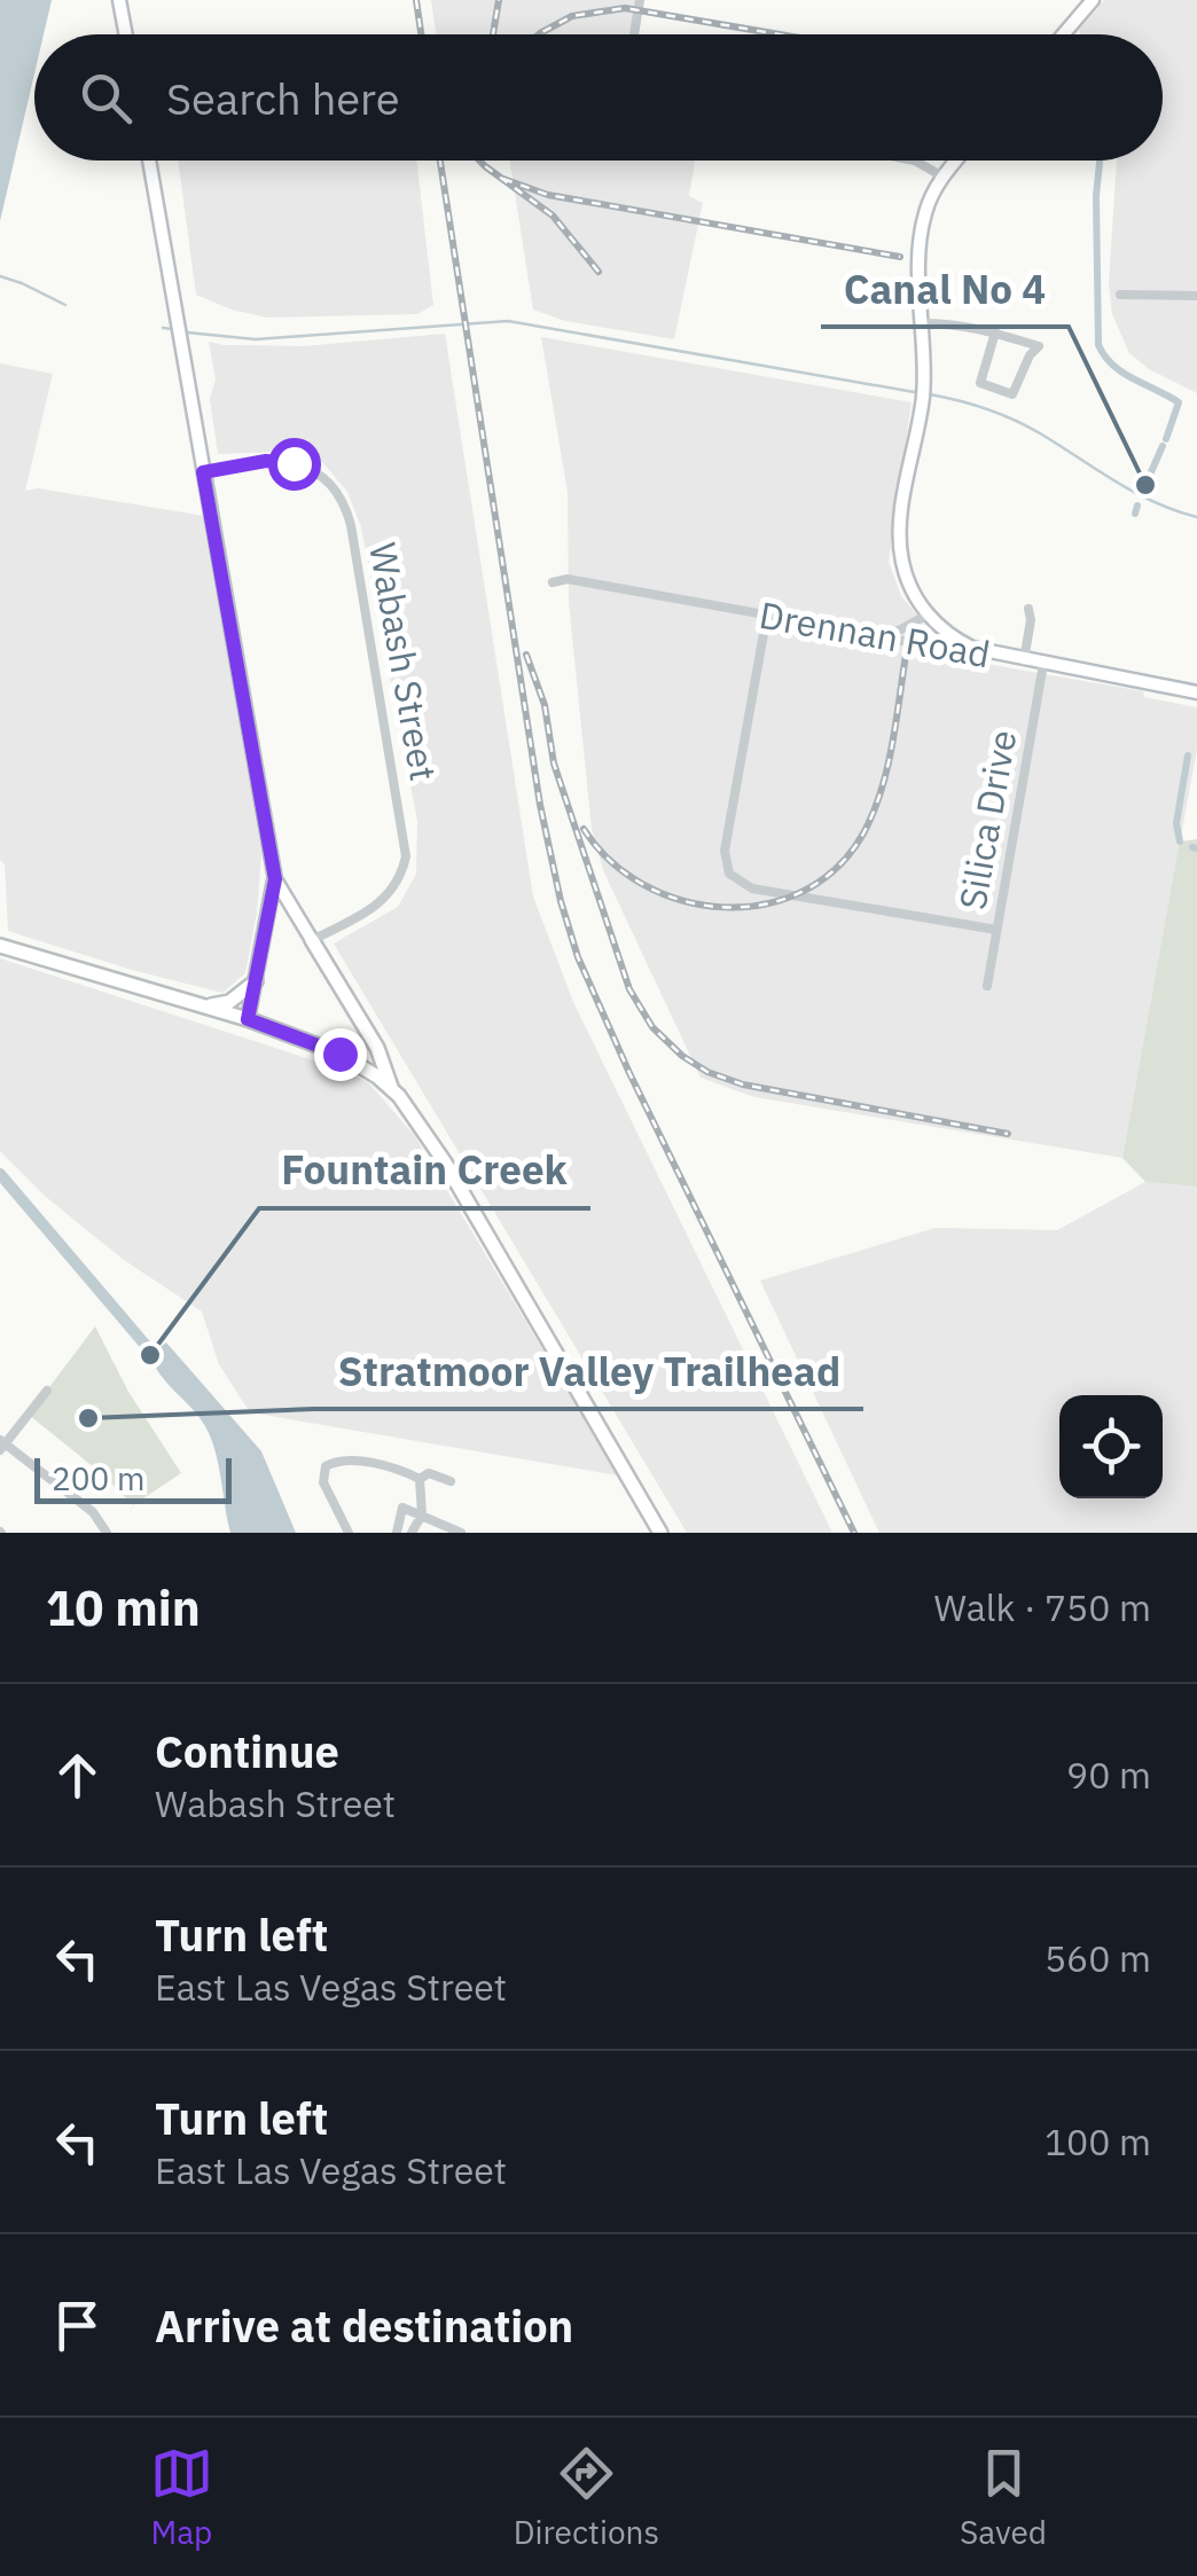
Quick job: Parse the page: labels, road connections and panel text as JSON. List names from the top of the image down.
{
  "streets": {
    "street": ["Drennan Road", "Wabash Street", "Silica Drive"]
  },
  "crossings": [
    ["Drennan Road", "Silica Drive"]
  ],
  "places": ["Canal No 4", "Fountain Creek", "Stratmoor Valley Trailhead"],
  "scale_bar": "200 m",
  "page": {
    "search": "Search here",
    "scale": "200 m",
    "heading": ["10 min", "Walk · 750 m"],
    "list": [
      ["Continue", "Wabash Street", "90 m"],
      ["Turn left", "East Las Vegas Street", "560 m"],
      ["Turn left", "East Las Vegas Street", "100 m"],
      "Arrive at destination"
    ],
    "nav": ["Map", "Directions", "Saved"]
  }
}
